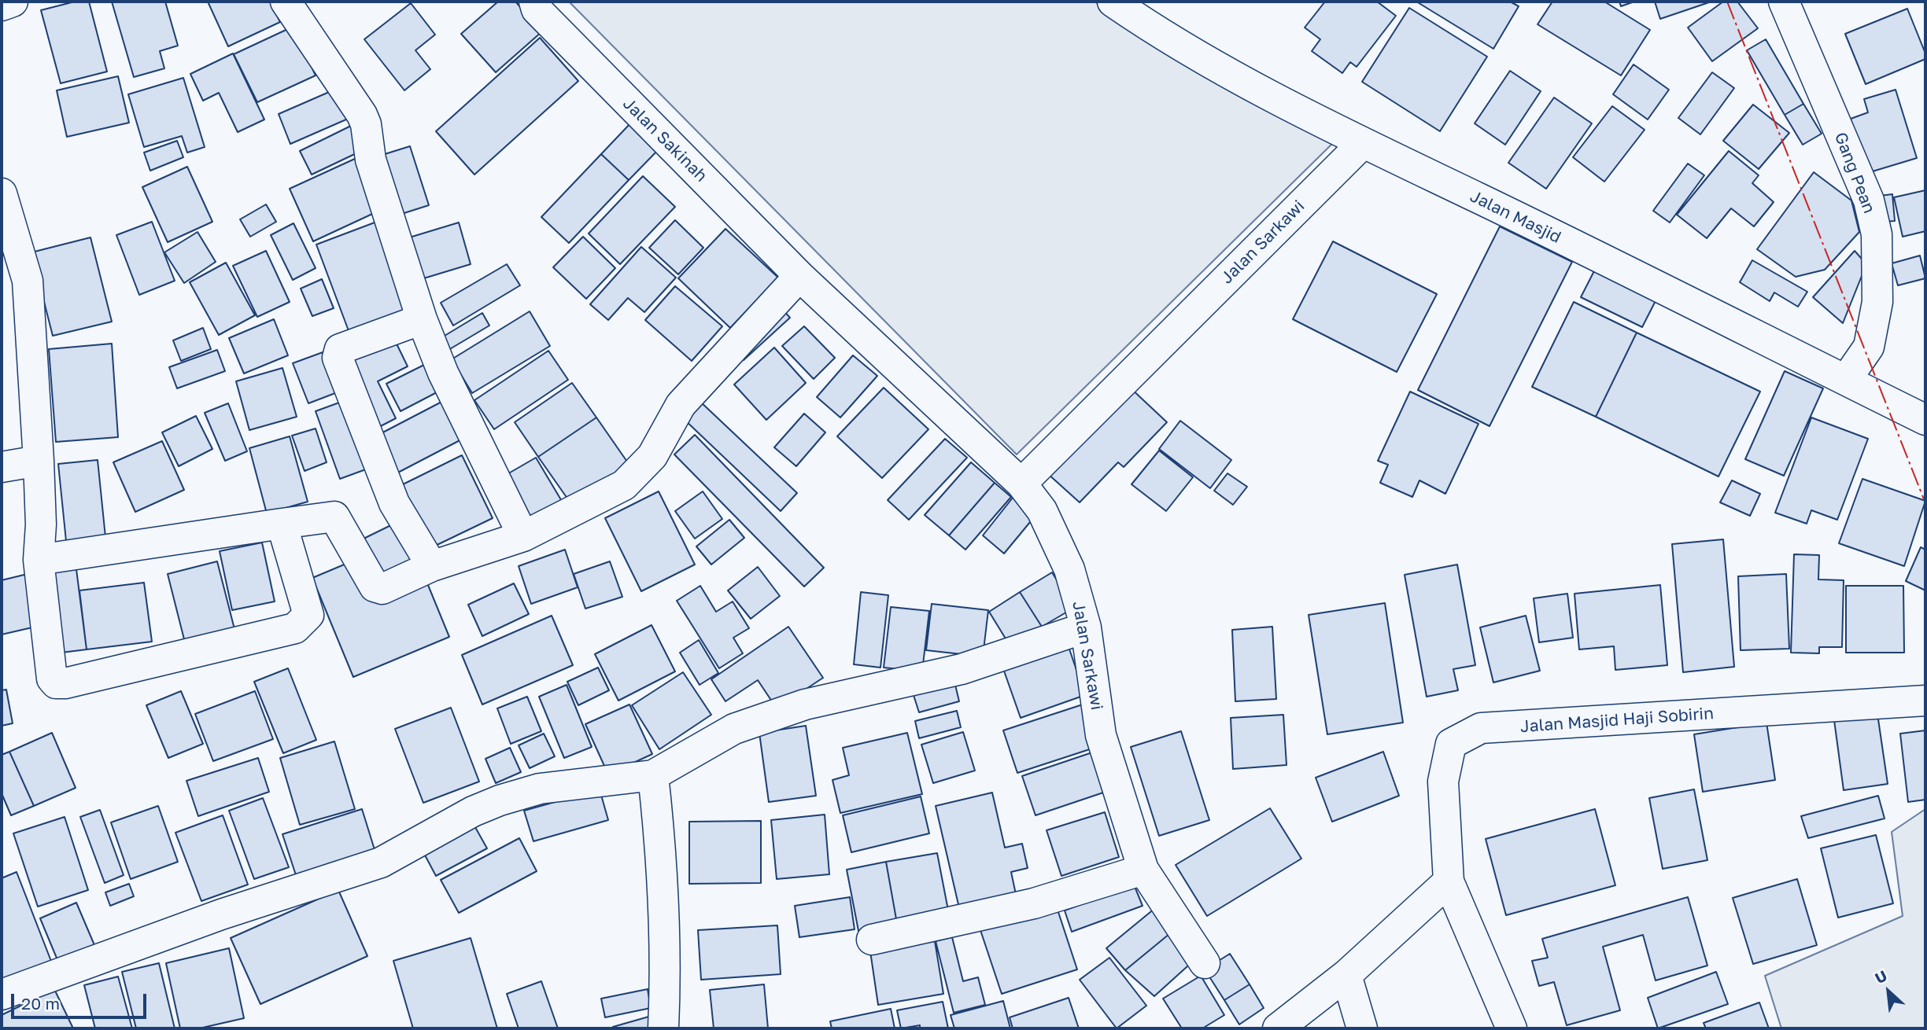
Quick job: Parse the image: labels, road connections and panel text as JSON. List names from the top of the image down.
{
  "streets": {
    "street": [
      "Jalan Sakinah",
      "Gang Pean",
      "Jalan Masjid",
      "Jalan Sarkawi",
      "Jalan Masjid Haji Sobirin"
    ]
  },
  "crossings": [
    ["Jalan Sakinah", "Jalan Sarkawi"],
    ["Gang Pean", "Jalan Masjid"],
    ["Jalan Masjid", "Jalan Sarkawi"]
  ],
  "scale_bar": "20 m",
  "north": "top left"
}
